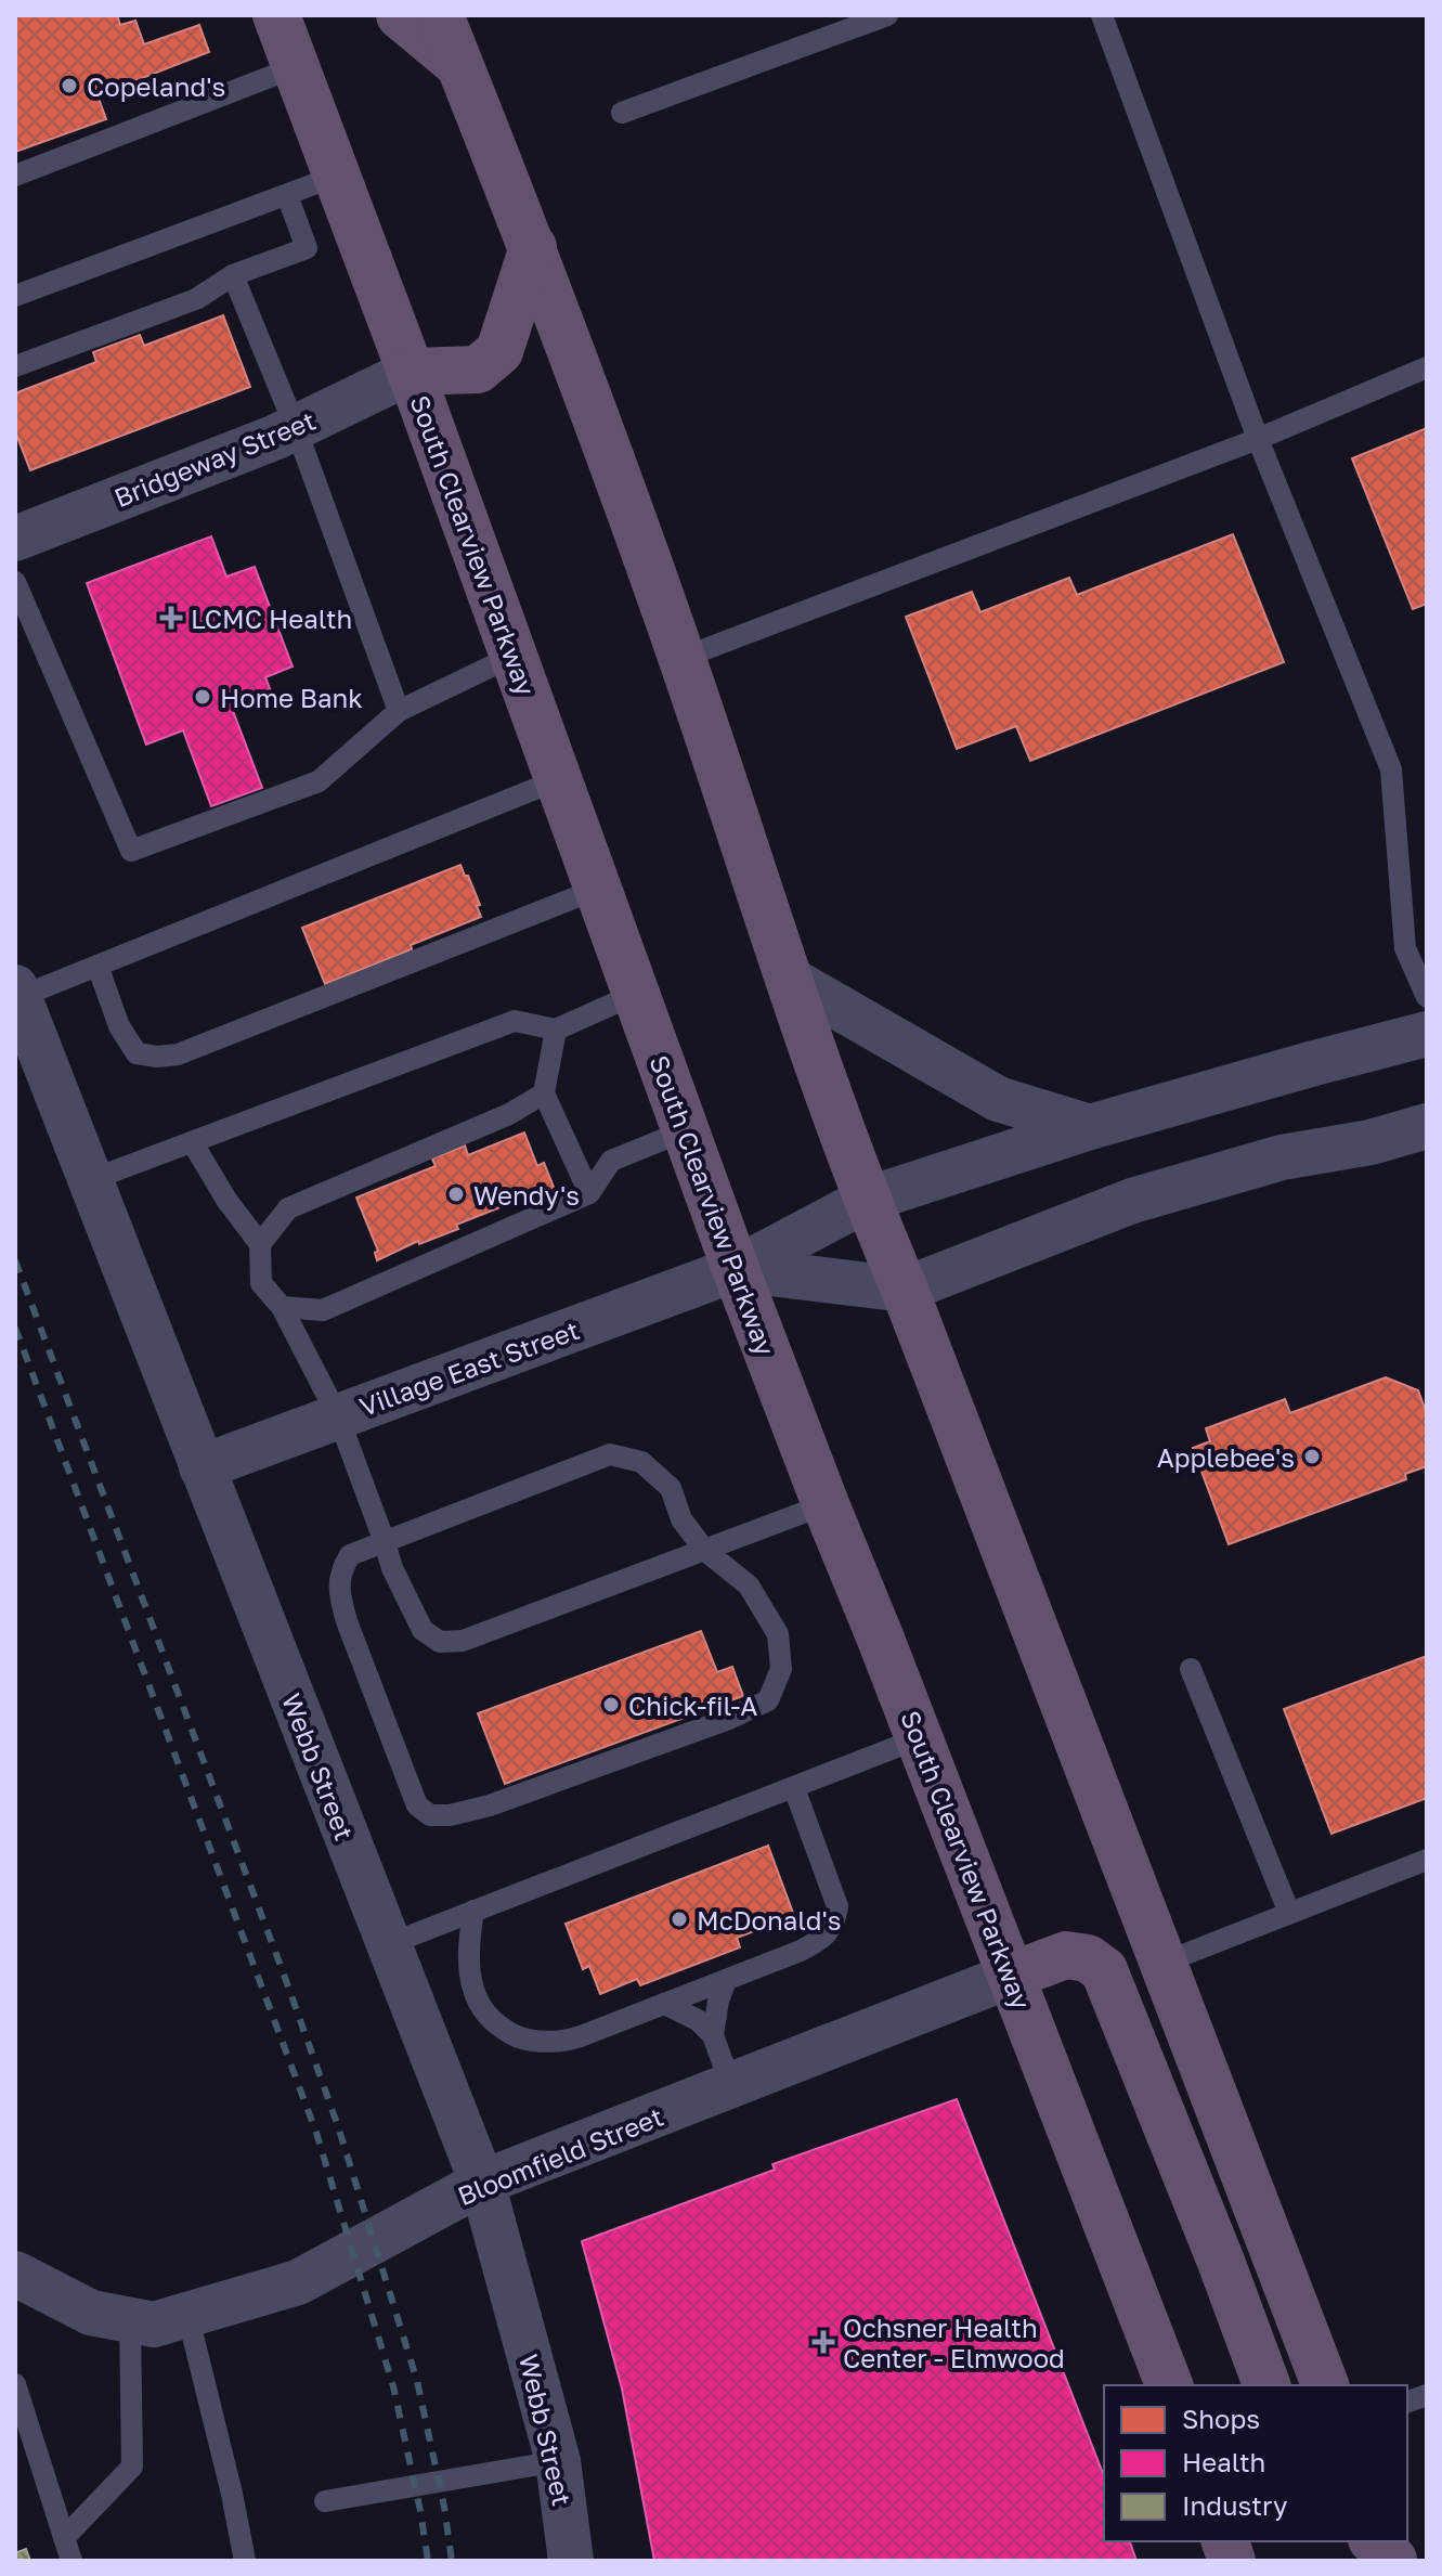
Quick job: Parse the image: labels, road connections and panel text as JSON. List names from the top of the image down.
{
  "streets": {
    "highway": ["South Clearview Parkway"],
    "street": [
      "Bridgeway Street",
      "Village East Street",
      "Webb Street",
      "Bloomfield Street"
    ]
  },
  "crossings": [
    ["Bridgeway Street", "South Clearview Parkway"],
    ["South Clearview Parkway", "Village East Street"],
    ["South Clearview Parkway", "Bloomfield Street"],
    ["Village East Street", "Webb Street"],
    ["Webb Street", "Bloomfield Street"]
  ],
  "places": {
    "other": [
      "Copeland's",
      "Home Bank",
      "Wendy's",
      "Applebee's",
      "Chick-fil-A",
      "McDonald's"
    ],
    "health": ["LCMC Health", "Ochsner Health Center - Elmwood"]
  },
  "legend": ["Shops", "Health", "Industry"]
}
